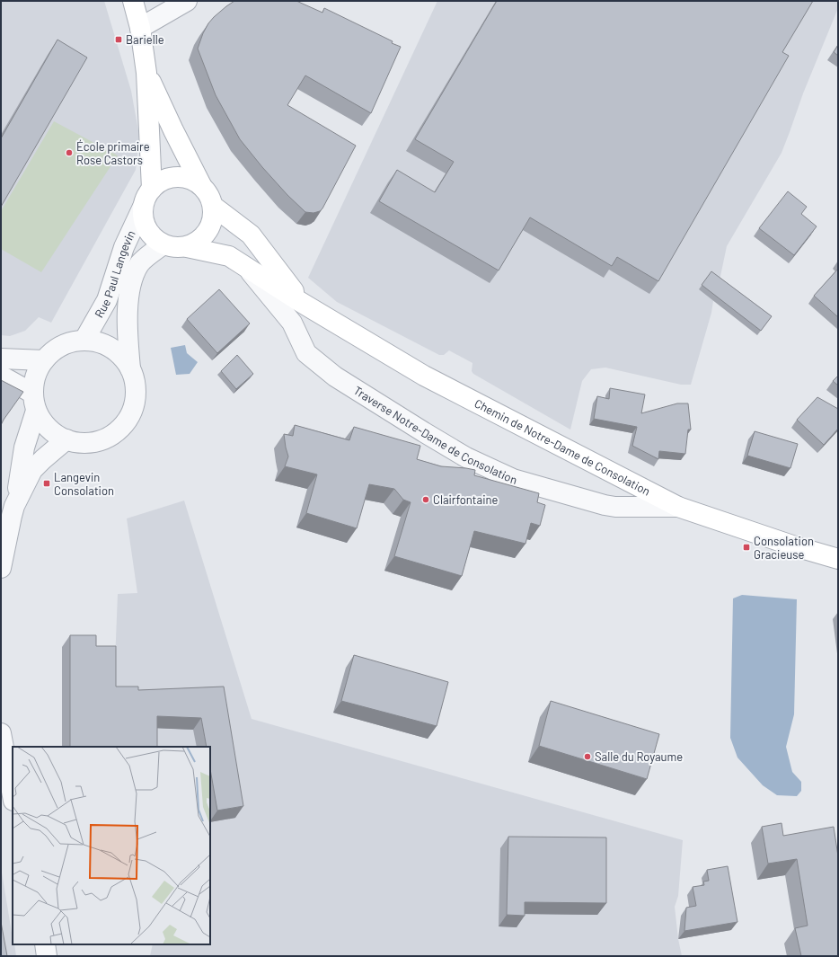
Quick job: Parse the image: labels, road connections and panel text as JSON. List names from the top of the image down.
{
  "streets": {
    "street": ["Rue Paul Langevin", "Traverse Notre-Dame de Consolation", "Chemin de Notre-Dame de Consolation"]
  },
  "crossings": [
    ["Rue Paul Langevin", "Chemin de Notre-Dame de Consolation"],
    ["Traverse Notre-Dame de Consolation", "Chemin de Notre-Dame de Consolation"]
  ],
  "places": {
    "transit": ["Barielle", "Langevin Consolation", "Consolation Gracieuse"],
    "other": ["École primaire Rose Castors", "Clairfontaine", "Salle du Royaume"]
  }
}
